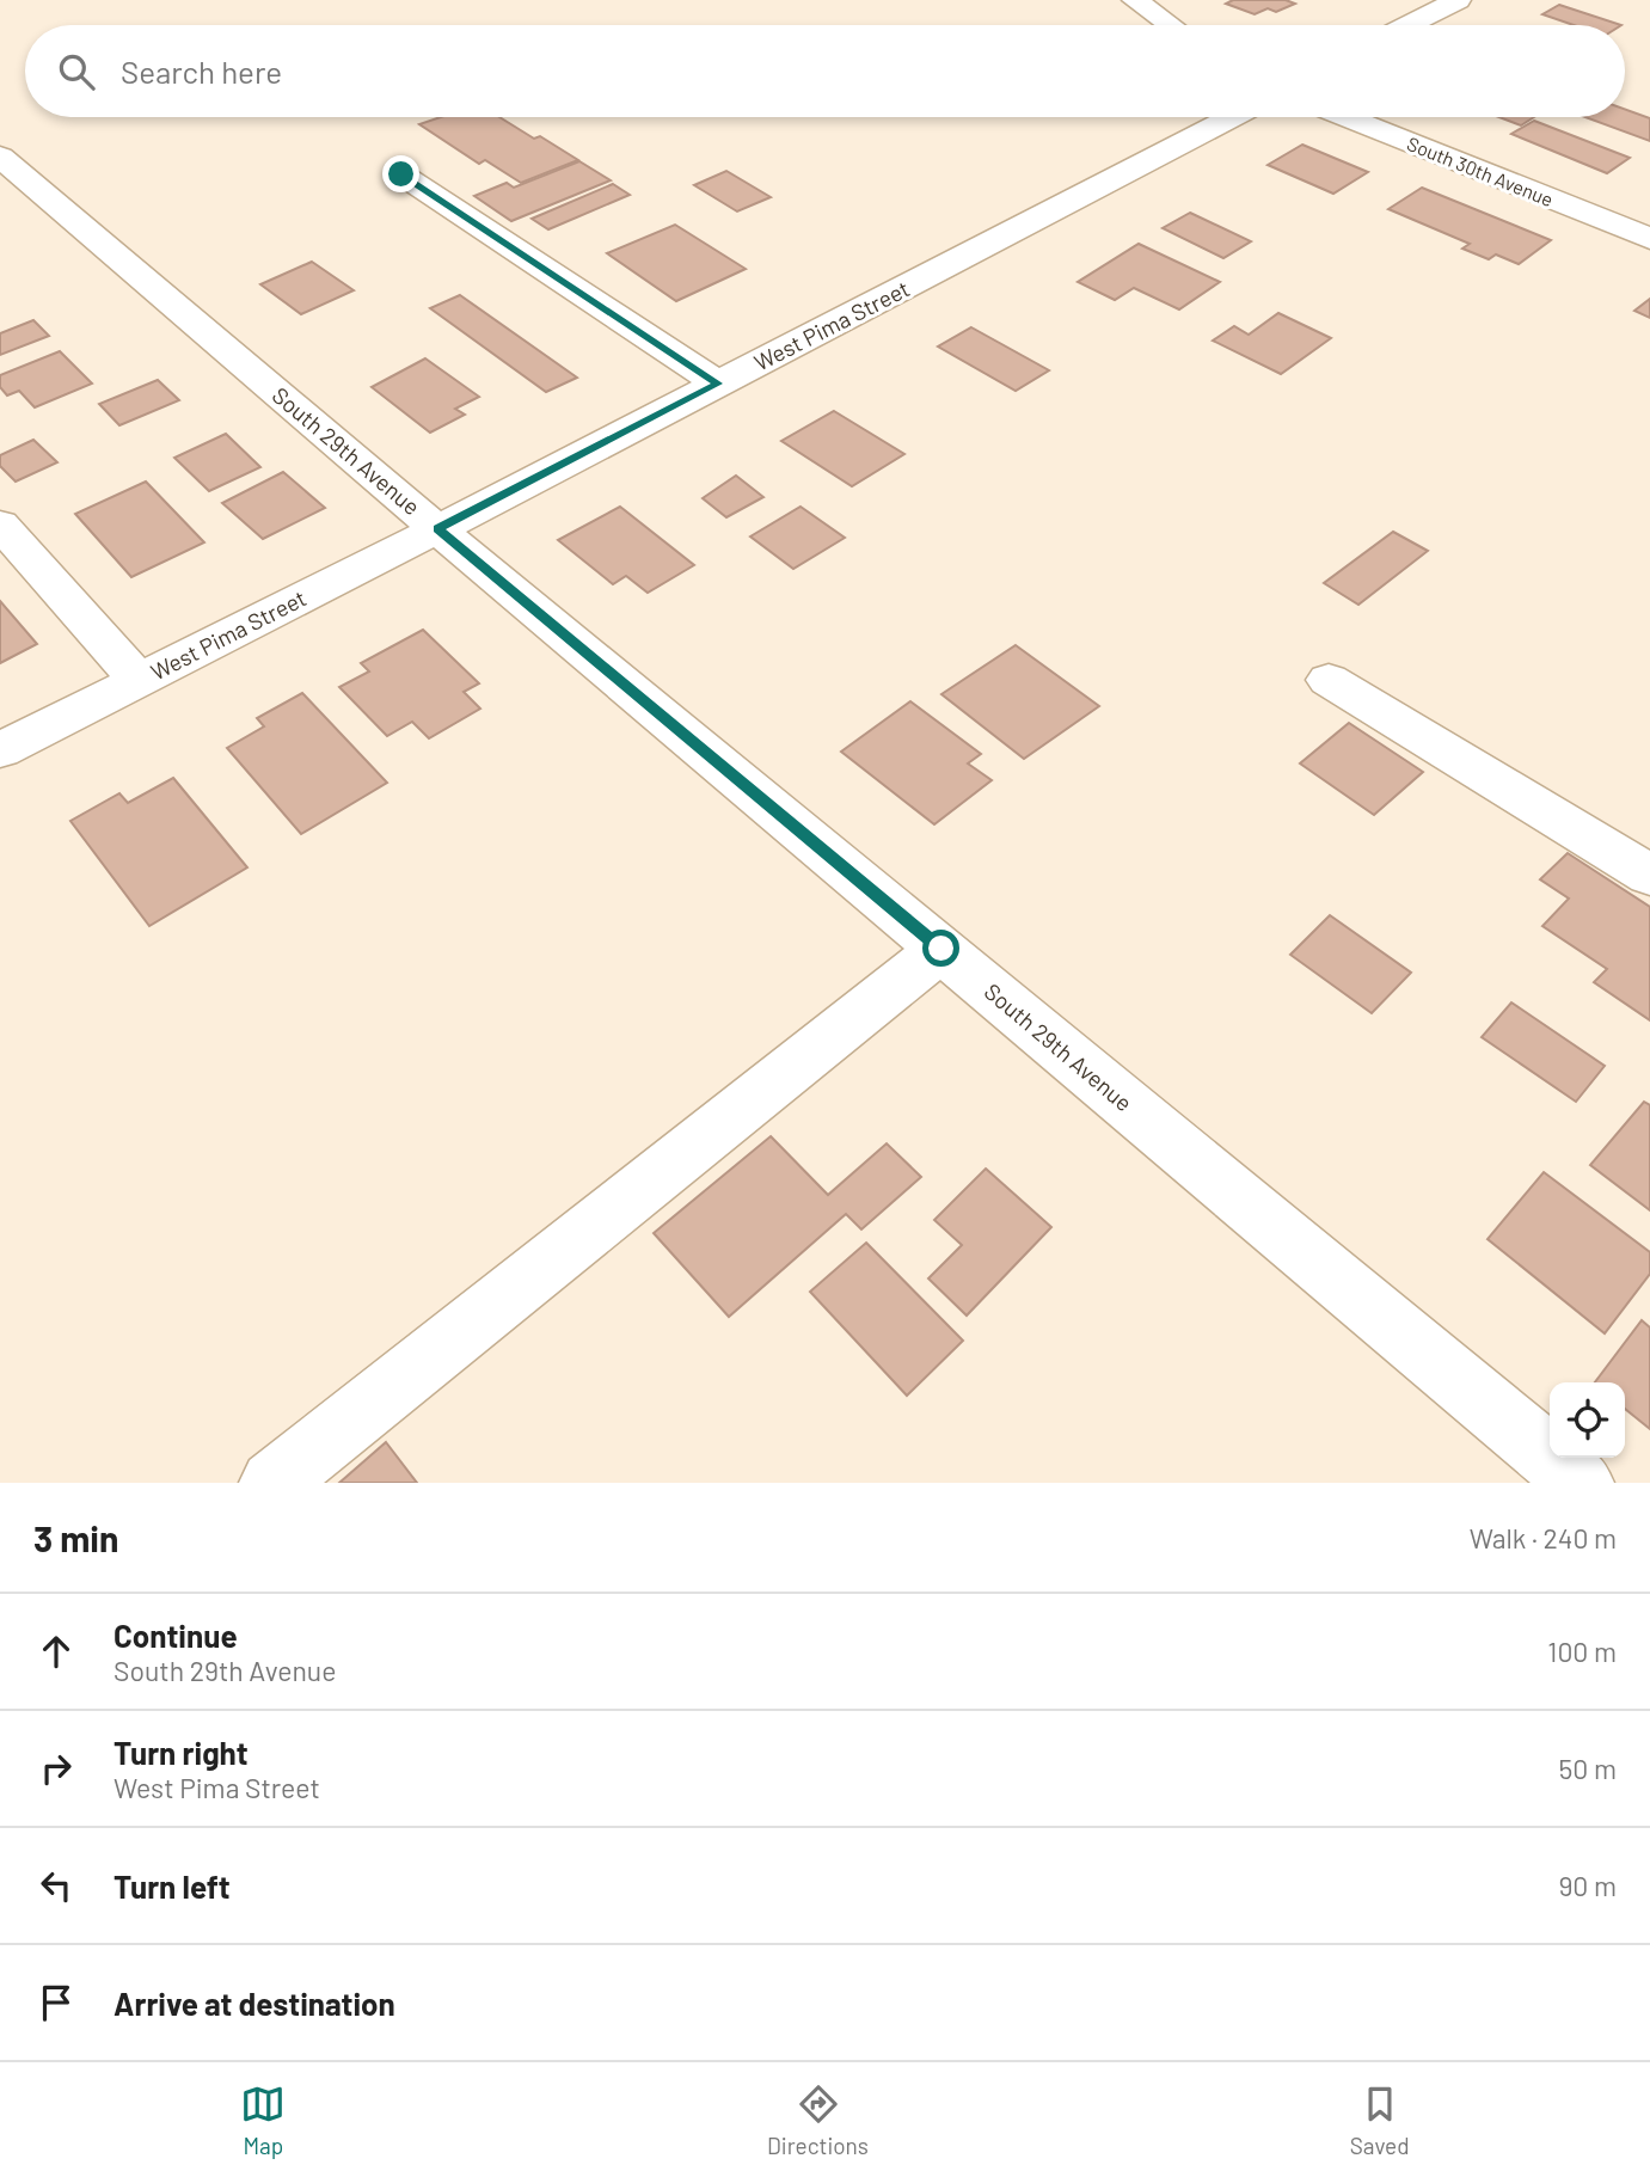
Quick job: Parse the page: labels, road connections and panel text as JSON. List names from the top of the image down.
{
  "streets": {
    "street": ["South 30th Avenue", "West Pima Street", "South 29th Avenue"]
  },
  "crossings": [
    ["West Pima Street", "South 29th Avenue"]
  ],
  "page": {
    "search": "Search here",
    "heading": ["3 min", "Walk · 240 m"],
    "list": [
      ["Continue", "South 29th Avenue", "100 m"],
      ["Turn right", "West Pima Street", "50 m"],
      ["Turn left", "90 m"],
      "Arrive at destination"
    ],
    "nav": ["Map", "Directions", "Saved"]
  }
}
